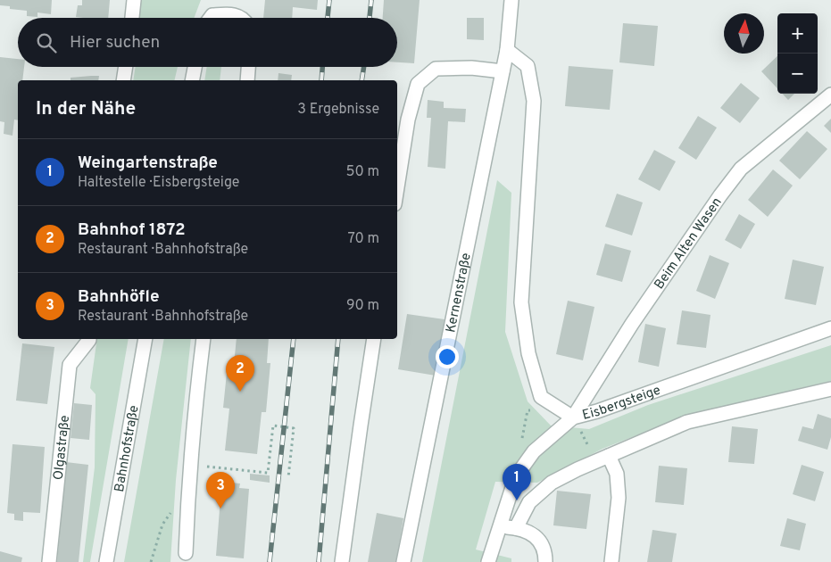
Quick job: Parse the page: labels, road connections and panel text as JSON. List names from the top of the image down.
{
  "streets": {
    "street": [
      "Beim Alten Wasen",
      "Kernenstraße",
      "Eisbergsteige",
      "Olgastraße",
      "Bahnhofstraße"
    ]
  },
  "crossings": [
    ["Beim Alten Wasen", "Eisbergsteige"]
  ],
  "north": "top",
  "page": {
    "map_buttons": ["+", "−"],
    "search": "Hier suchen",
    "heading": ["In der Nähe", "3 Ergebnisse"],
    "list": [
      {
        "mark": "1",
        "name": "Weingartenstraße",
        "note": "Haltestelle · Eisbergsteige",
        "value": "50 m"
      },
      {
        "mark": "2",
        "name": "Bahnhof 1872",
        "note": "Restaurant · Bahnhofstraße",
        "value": "70 m"
      },
      {
        "mark": "3",
        "name": "Bahnhöfle",
        "note": "Restaurant · Bahnhofstraße",
        "value": "90 m"
      }
    ],
    "pins": ["2", "1", "3"]
  }
}
